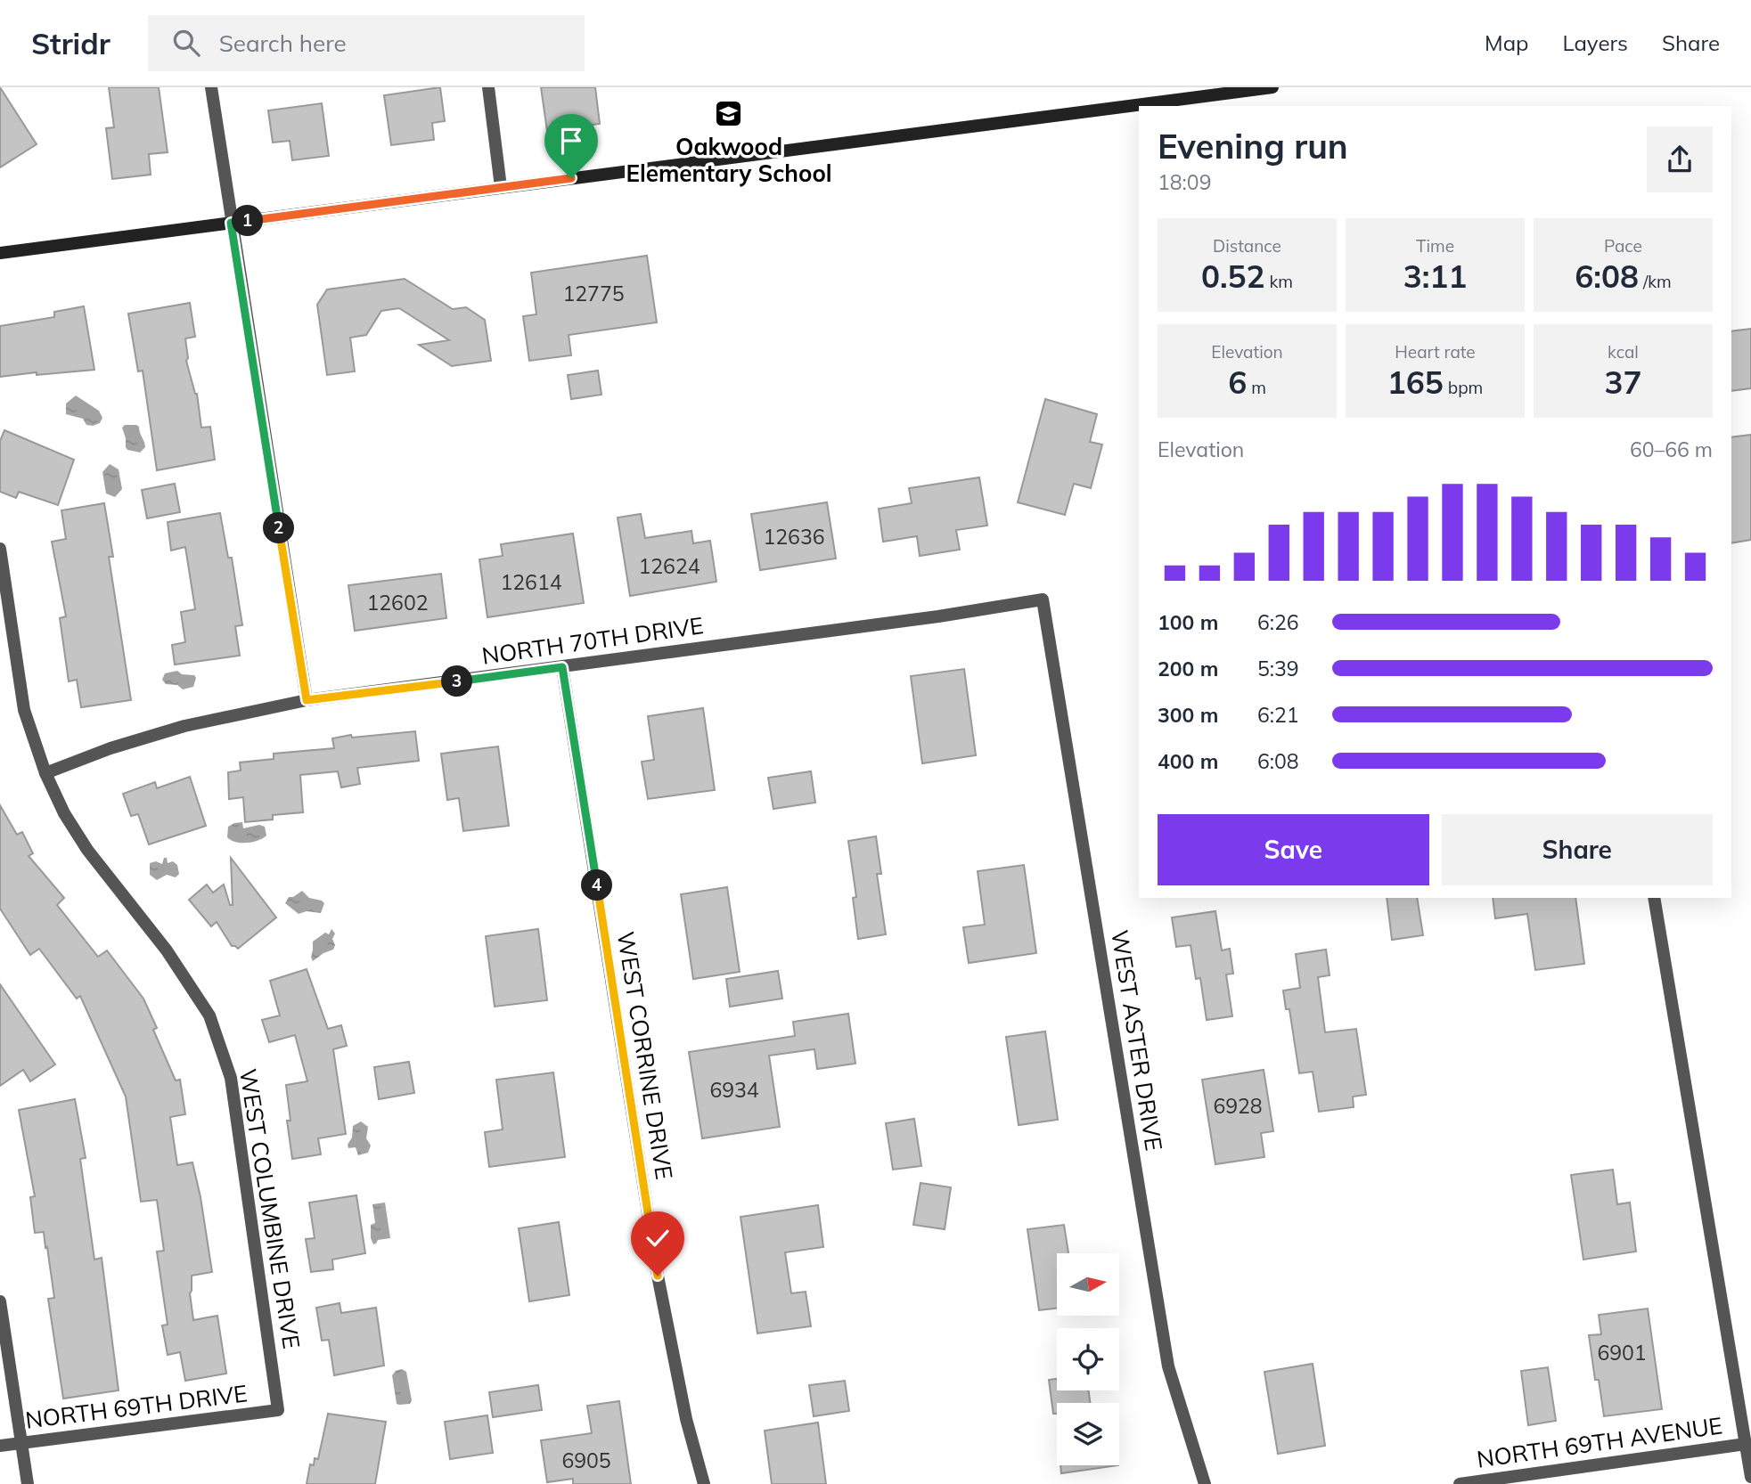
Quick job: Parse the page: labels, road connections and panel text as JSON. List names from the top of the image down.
{
  "streets": {
    "street": [
      "NORTH 70TH DRIVE",
      "WEST ASTER DRIVE",
      "WEST CORRINE DRIVE",
      "WEST COLUMBINE DRIVE",
      "NORTH 69TH DRIVE",
      "NORTH 69TH AVENUE"
    ]
  },
  "crossings": [
    ["NORTH 70TH DRIVE", "WEST ASTER DRIVE"],
    ["NORTH 70TH DRIVE", "WEST CORRINE DRIVE"],
    ["NORTH 70TH DRIVE", "WEST COLUMBINE DRIVE"],
    ["WEST COLUMBINE DRIVE", "NORTH 69TH DRIVE"]
  ],
  "places": {
    "school or university": ["Oakwood Elementary School"]
  },
  "house_numbers": [
    "12775",
    "12636",
    "12624",
    "12614",
    "12602",
    "6934",
    "6928",
    "6901",
    "6905"
  ],
  "north": "right",
  "page": {
    "header": "Stridr",
    "search": "Search here",
    "nav": ["Map", "Layers", "Share"],
    "heading": ["Evening run", "18:09"],
    "pins": [
      "1",
      "2",
      "3",
      "4"
    ],
    "stats": [
      ["Distance", "0.52 km"],
      ["Time", "3:11"],
      ["Pace", "6:08 /km"],
      ["Elevation", "6 m"],
      ["Heart rate", "165 bpm"],
      ["kcal", "37"]
    ],
    "chart": ["Elevation", "60–66 m"],
    "list": [
      {
        "name": "100 m",
        "note": "6:26"
      },
      {
        "name": "200 m",
        "note": "5:39"
      },
      {
        "name": "300 m",
        "note": "6:21"
      },
      {
        "name": "400 m",
        "note": "6:08"
      }
    ],
    "buttons": ["Save", "Share"]
  }
}
